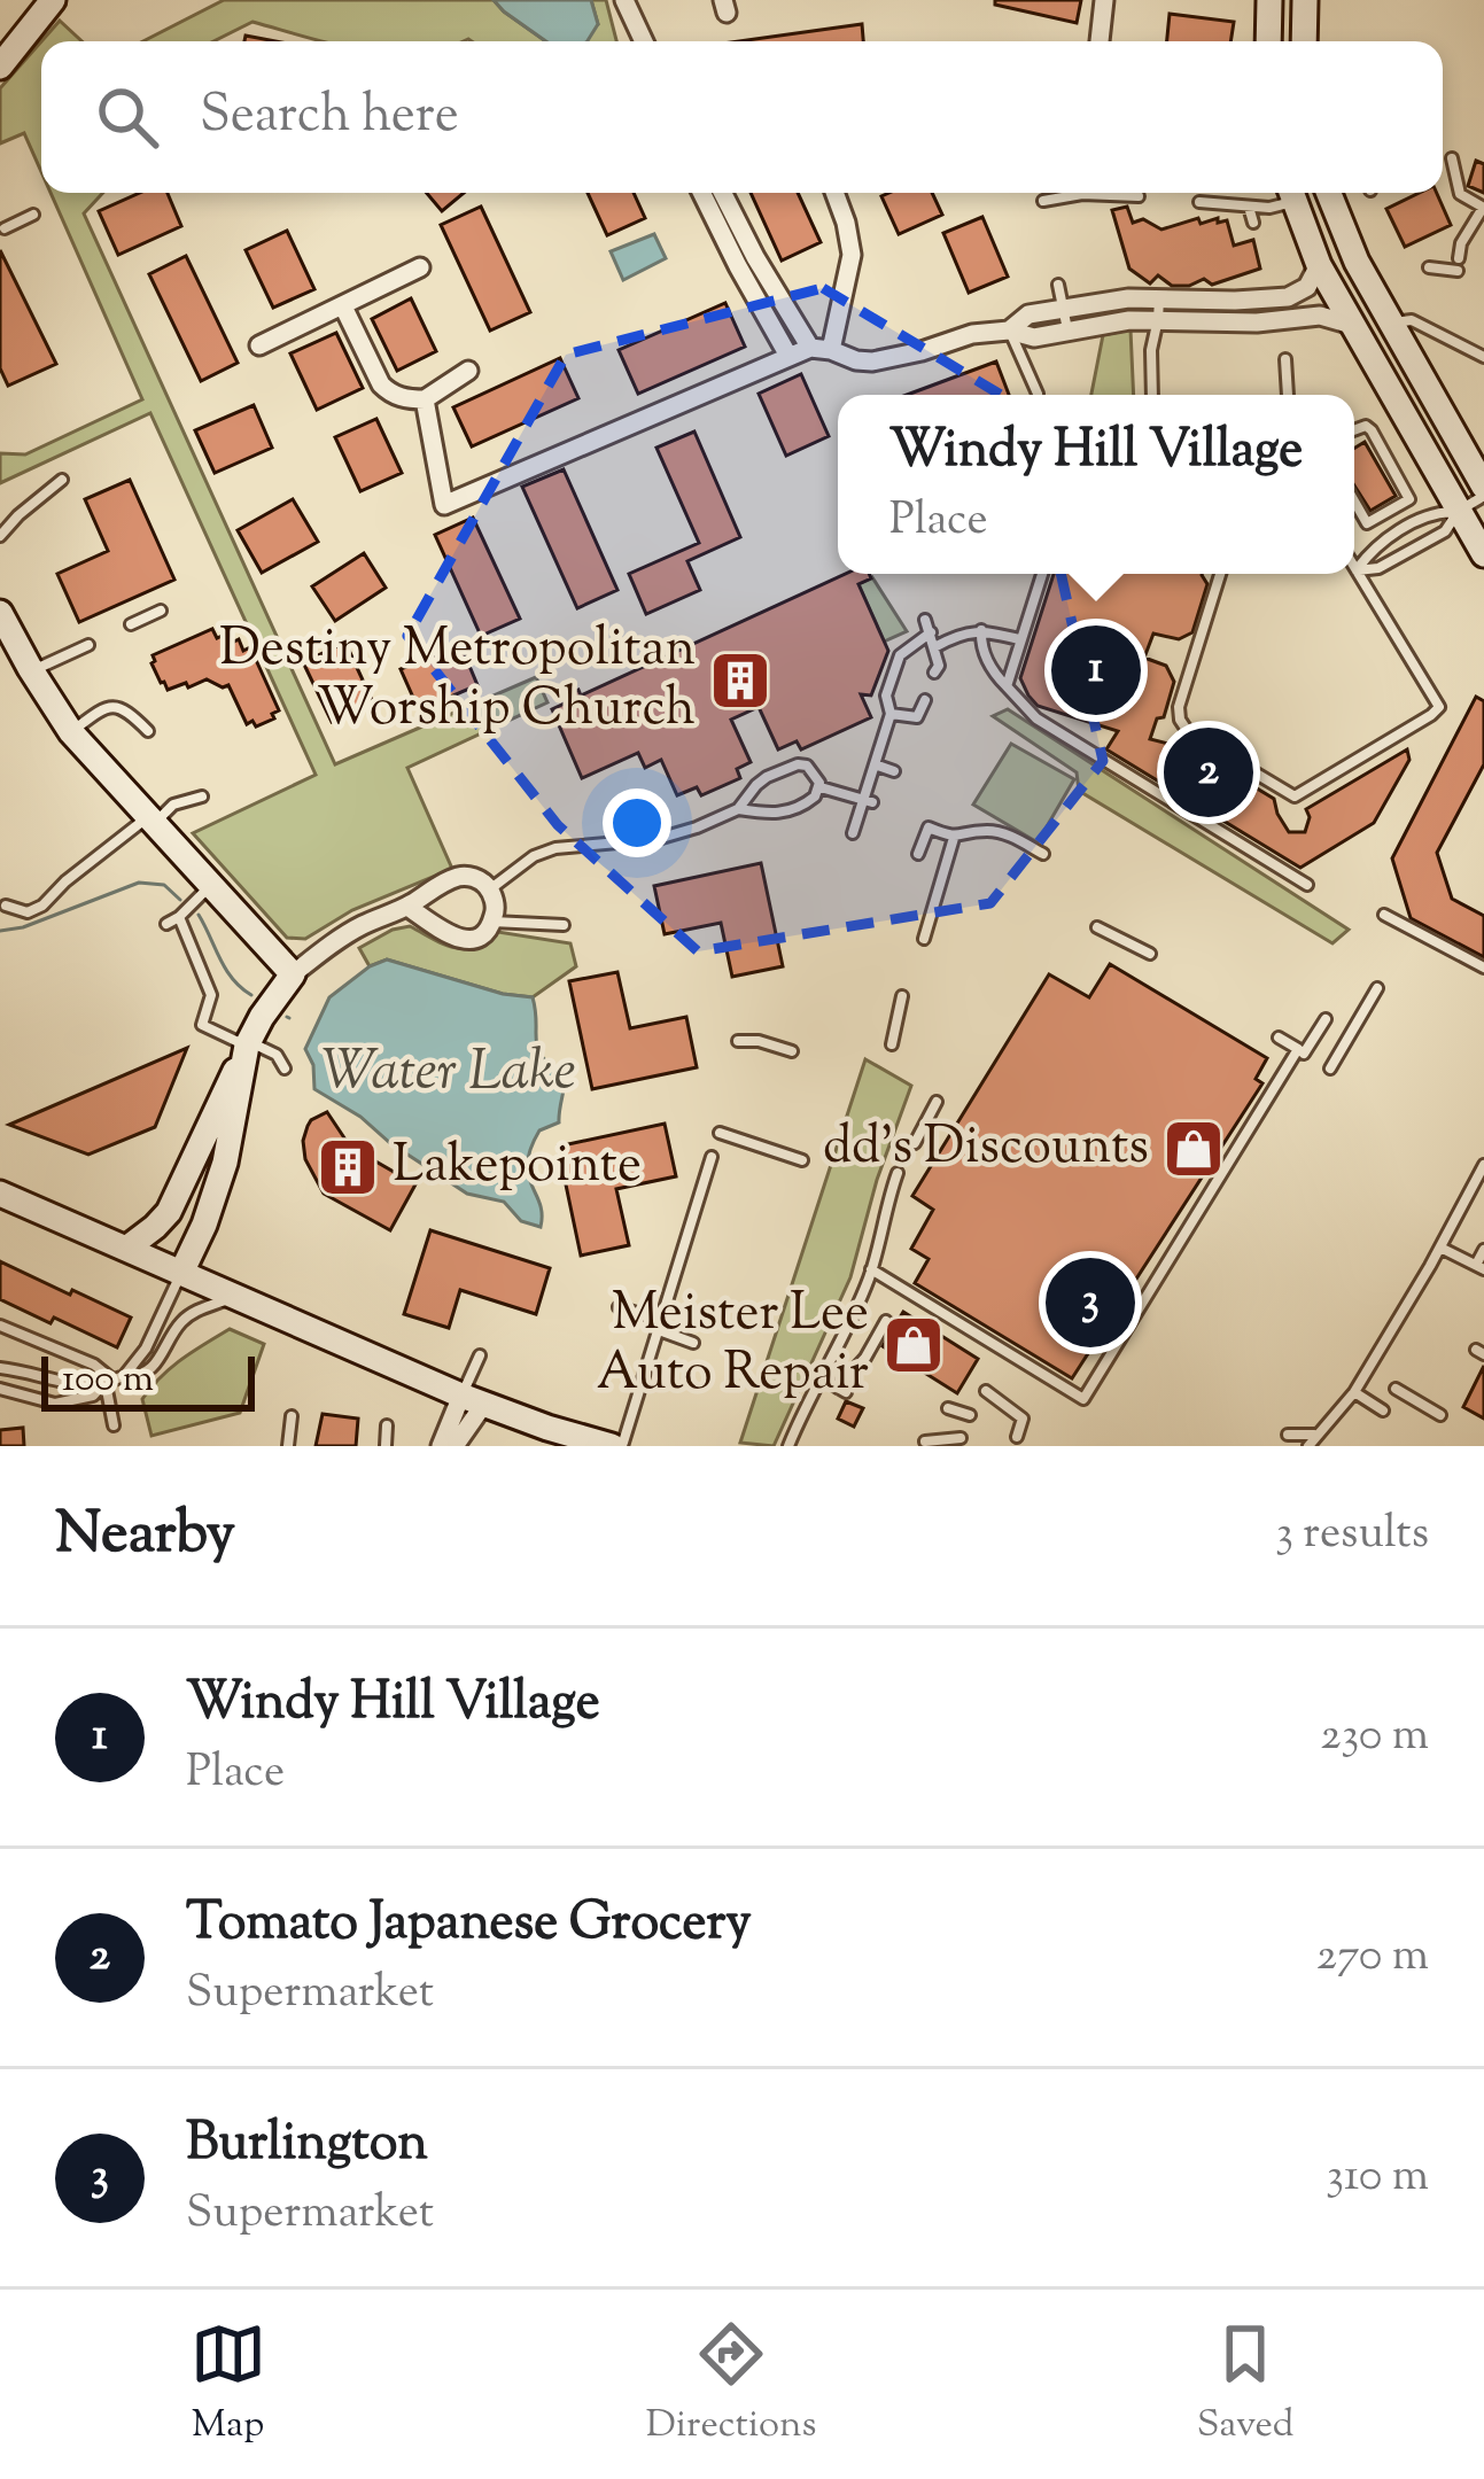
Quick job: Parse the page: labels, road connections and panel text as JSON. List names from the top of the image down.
{
  "water": ["Water Lake"],
  "places": {
    "building": ["Destiny Metropolitan Worship Church", "Lakepointe"],
    "shop": ["dd's Discounts", "Meister Lee Auto Repair"]
  },
  "scale_bar": "100 m",
  "page": {
    "search": "Search here",
    "popup": ["Windy Hill Village", "Place"],
    "pins": ["1", "2", "3"],
    "scale": "100 m",
    "heading": ["Nearby", "3 results"],
    "list": [
      {
        "mark": "1",
        "name": "Windy Hill Village",
        "note": "Place",
        "value": "230 m"
      },
      {
        "mark": "2",
        "name": "Tomato Japanese Grocery",
        "note": "Supermarket",
        "value": "270 m"
      },
      {
        "mark": "3",
        "name": "Burlington",
        "note": "Supermarket",
        "value": "310 m"
      }
    ],
    "nav": ["Map", "Directions", "Saved"]
  }
}
